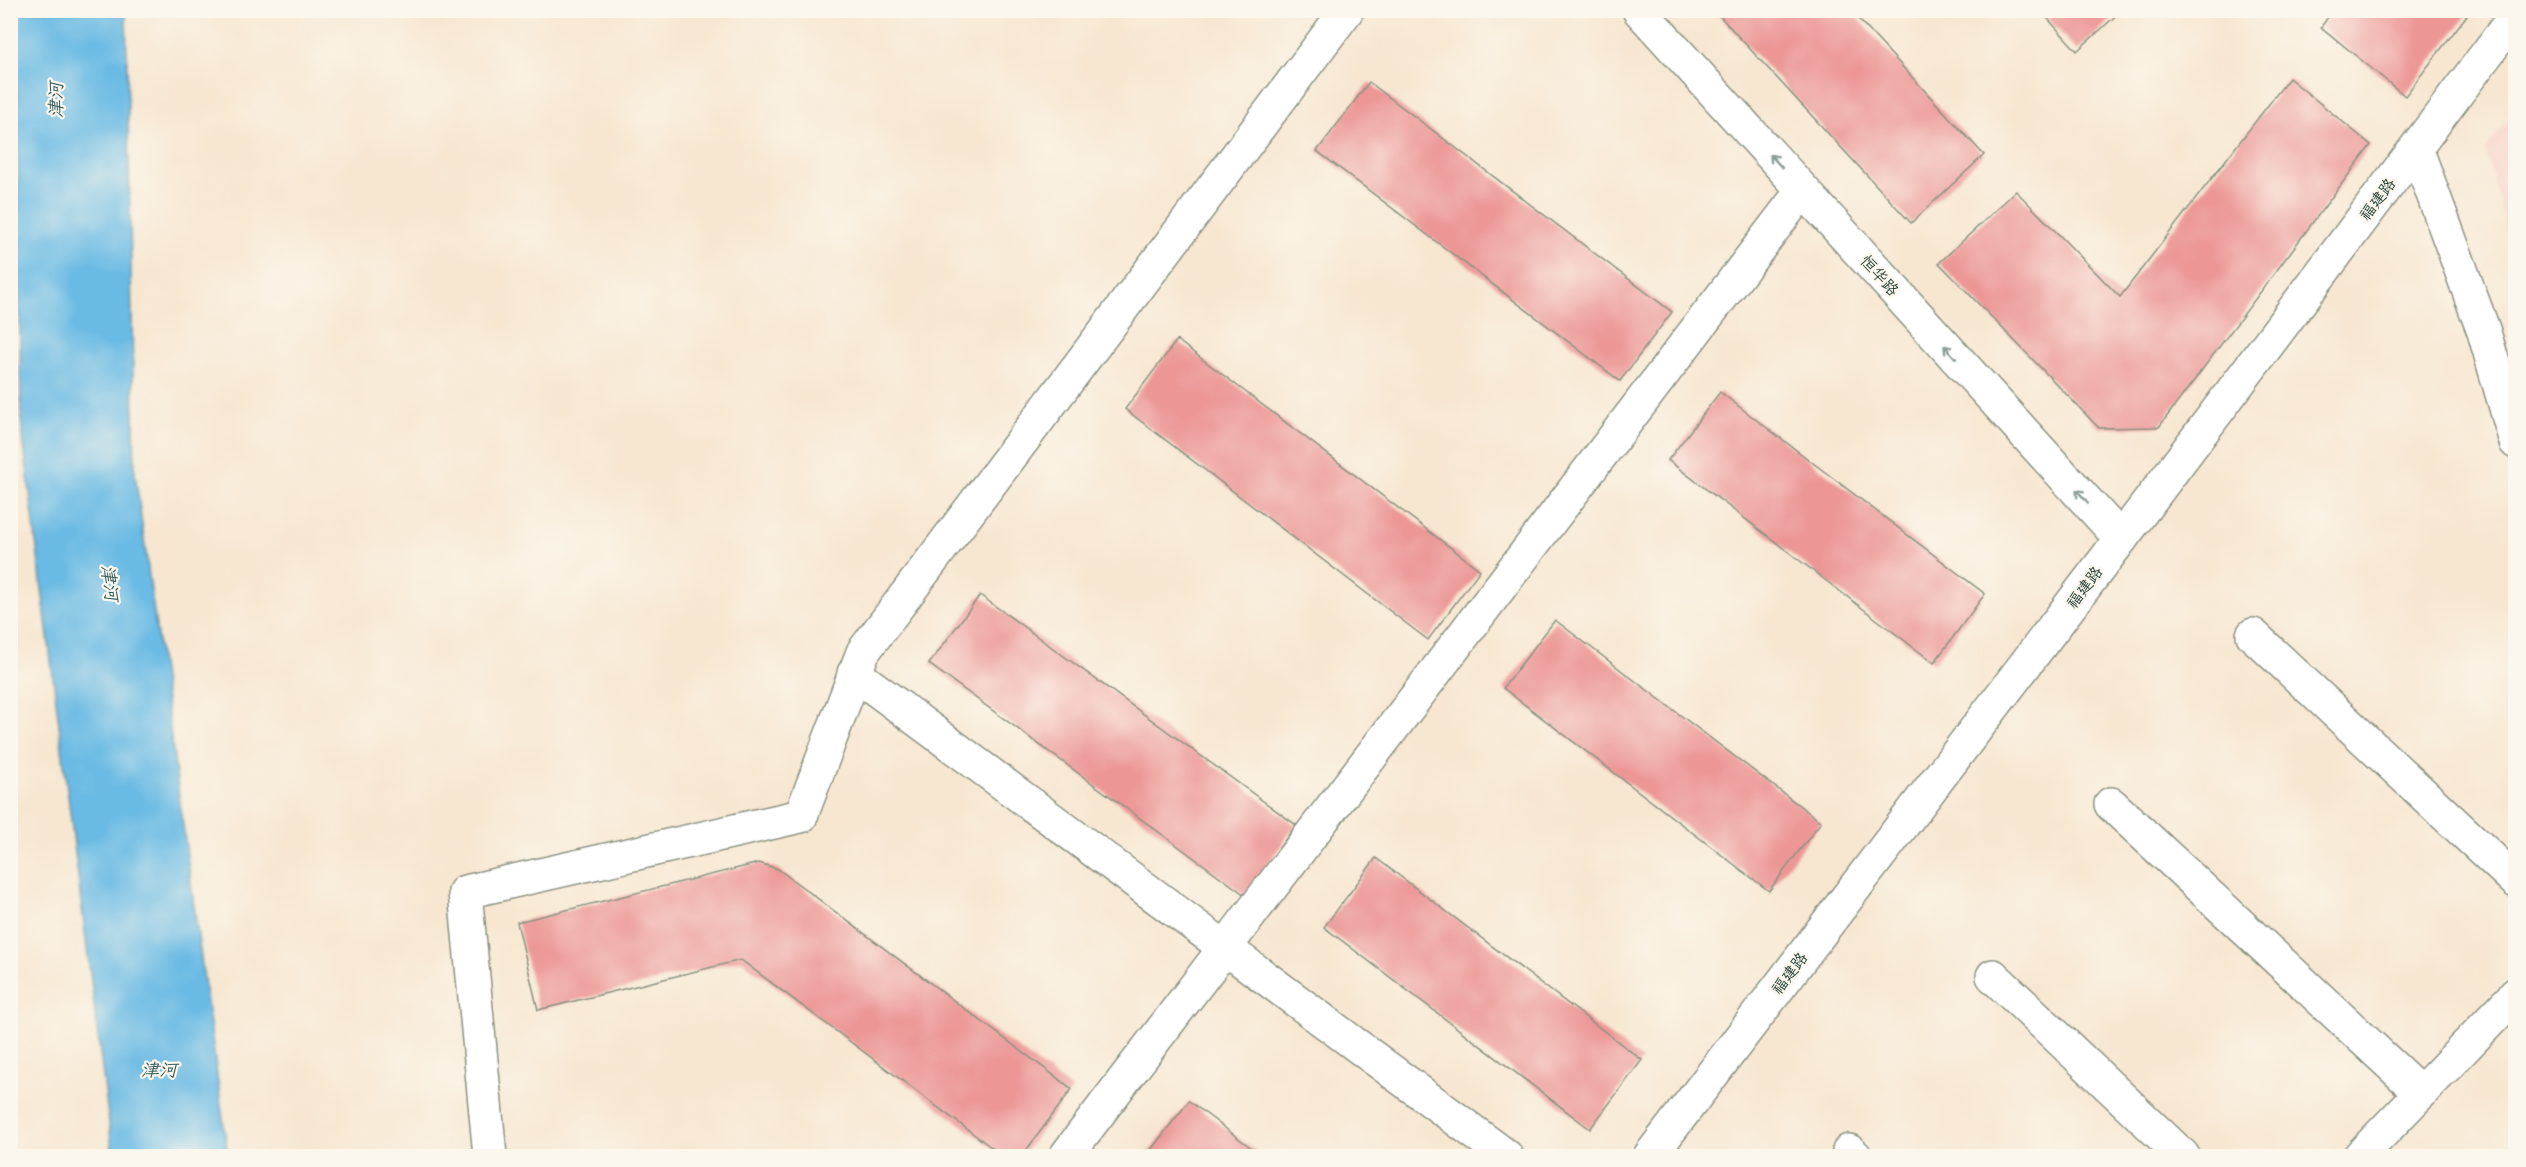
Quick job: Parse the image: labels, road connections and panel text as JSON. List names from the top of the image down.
{
  "streets": {
    "street": ["福建路", "恒华路"]
  },
  "crossings": [
    ["福建路", "恒华路"]
  ],
  "one_way": ["恒华路"],
  "water": ["津河"]
}
